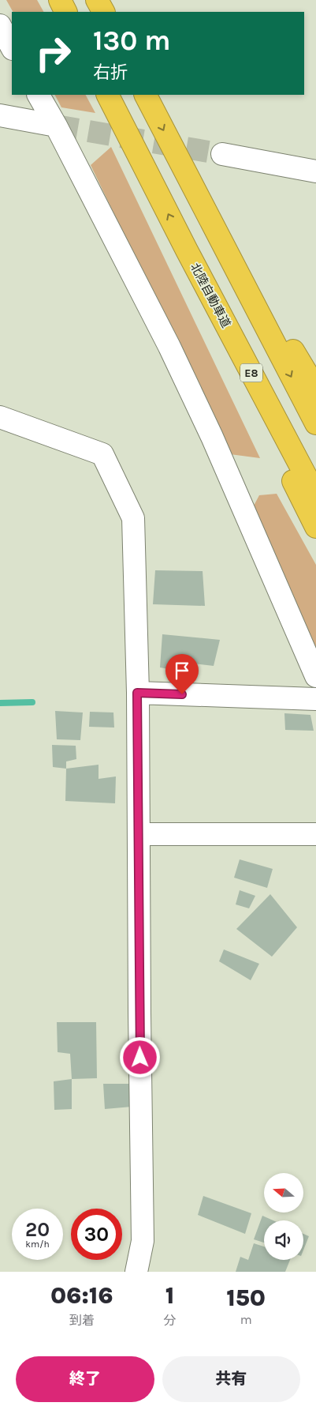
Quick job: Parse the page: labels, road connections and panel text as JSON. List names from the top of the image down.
{
  "streets": {
    "highway": ["北陸自動車道", "E8"]
  },
  "north": "left",
  "page": {
    "turn": ["130 m", "右折"],
    "speed": "20 km/h",
    "limit": "30",
    "eta": [
      "06:16",
      "到着",
      "1",
      "分",
      "150",
      "m"
    ],
    "buttons": ["終了", "共有"]
  }
}
